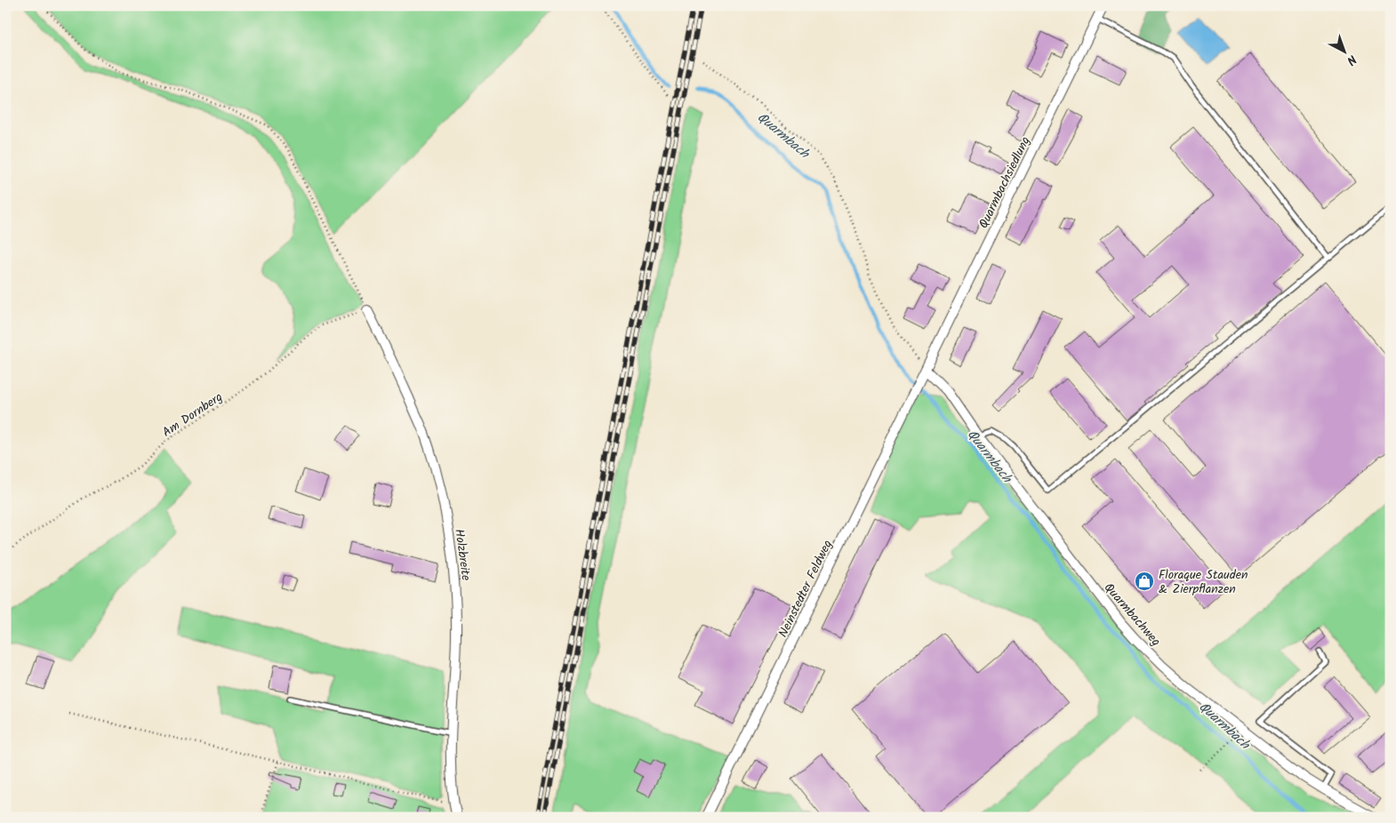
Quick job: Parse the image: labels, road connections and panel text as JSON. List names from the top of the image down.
{
  "streets": {
    "street": [
      "Quarmbachsiedlung",
      "Holzbreite",
      "Neinstedter Feldweg",
      "Quarmbachweg"
    ],
    "path": ["Am Dornberg"]
  },
  "crossings": [
    ["Quarmbachsiedlung", "Neinstedter Feldweg"],
    ["Quarmbachsiedlung", "Quarmbachweg"],
    ["Am Dornberg", "Holzbreite"],
    ["Neinstedter Feldweg", "Quarmbachweg"]
  ],
  "water": ["Quarmbach"],
  "places": {
    "shop": ["Floraque Stauden & Zierpflanzen"]
  },
  "north": "bottom right"
}
